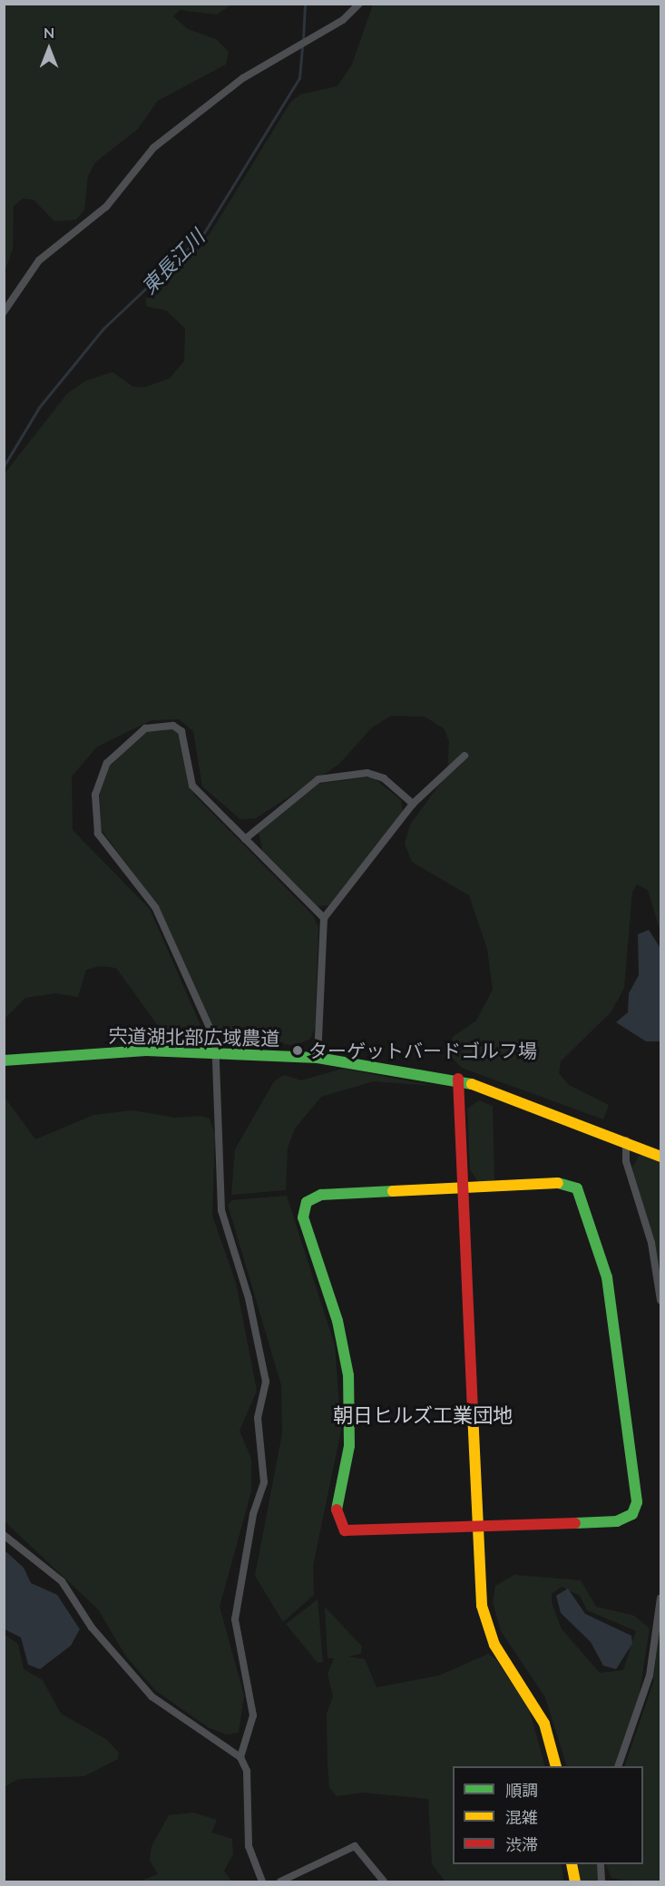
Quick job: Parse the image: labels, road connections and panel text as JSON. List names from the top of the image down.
{
  "streets": {
    "street": ["宍道湖北部広域農道"]
  },
  "districts": ["朝日ヒルズ工業団地"],
  "water": ["東長江川"],
  "places": ["ターゲットバードゴルフ場"],
  "legend": ["順調", "混雑", "渋滞"],
  "north": "top"
}
